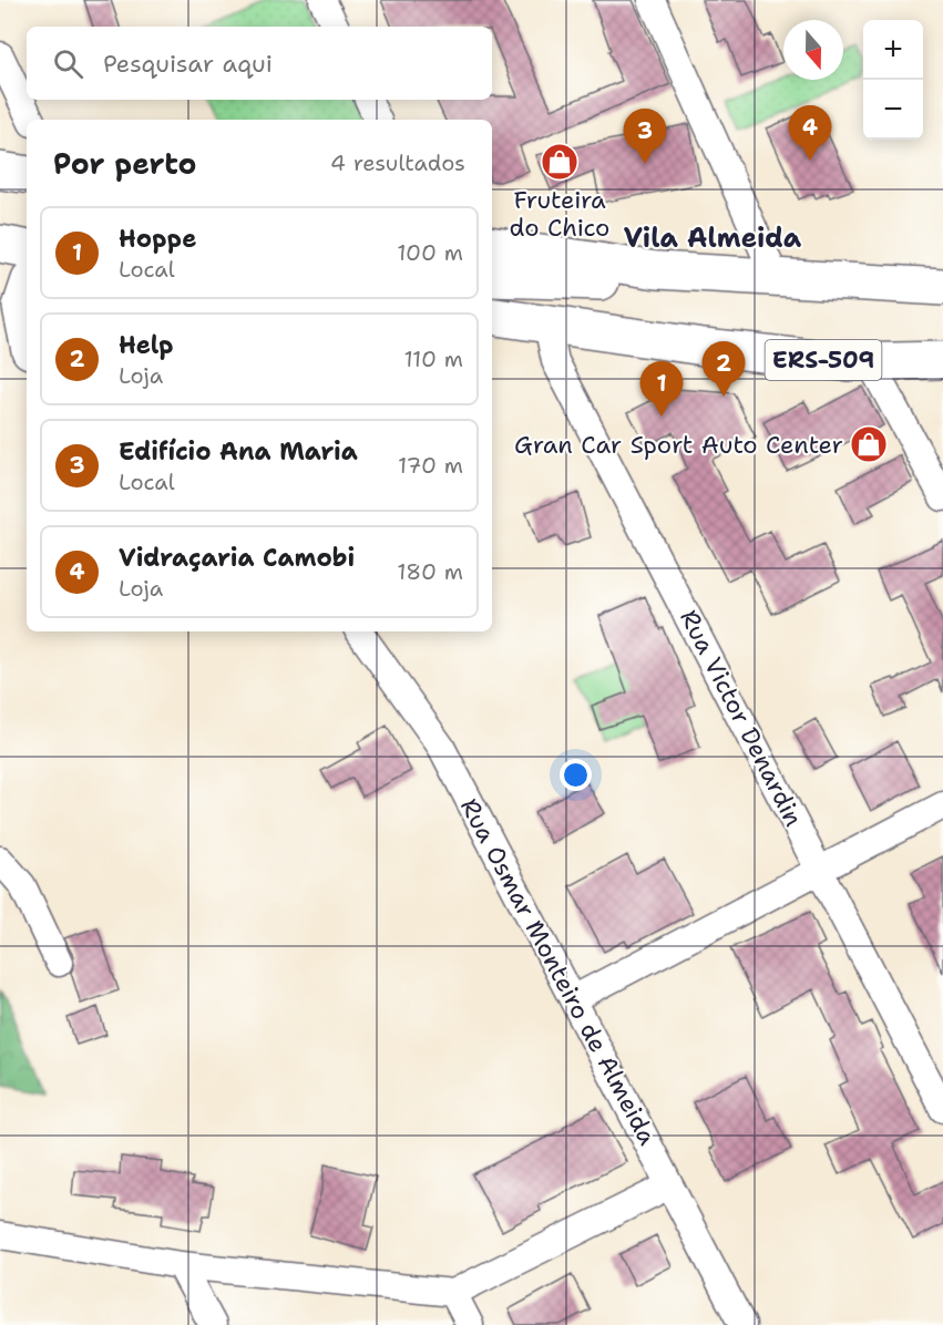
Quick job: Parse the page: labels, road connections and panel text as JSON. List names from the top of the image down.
{
  "streets": {
    "highway": ["ERS-509"],
    "street": ["Rua Victor Denardin", "Rua Osmar Monteiro de Almeida"]
  },
  "crossings": [
    ["ERS-509", "Rua Victor Denardin"]
  ],
  "districts": ["Vila Almeida"],
  "places": {
    "shop": ["Fruteira do Chico", "Gran Car Sport Auto Center"]
  },
  "north": "bottom",
  "page": {
    "map_buttons": ["+", "−"],
    "search": "Pesquisar aqui",
    "pins": [
      "4",
      "3",
      "2",
      "1"
    ],
    "heading": ["Por perto", "4 resultados"],
    "list": [
      {
        "mark": "1",
        "name": "Hoppe",
        "note": "Local",
        "value": "100 m"
      },
      {
        "mark": "2",
        "name": "Help",
        "note": "Loja",
        "value": "110 m"
      },
      {
        "mark": "3",
        "name": "Edifício Ana Maria",
        "note": "Local",
        "value": "170 m"
      },
      {
        "mark": "4",
        "name": "Vidraçaria Camobi",
        "note": "Loja",
        "value": "180 m"
      }
    ]
  }
}
